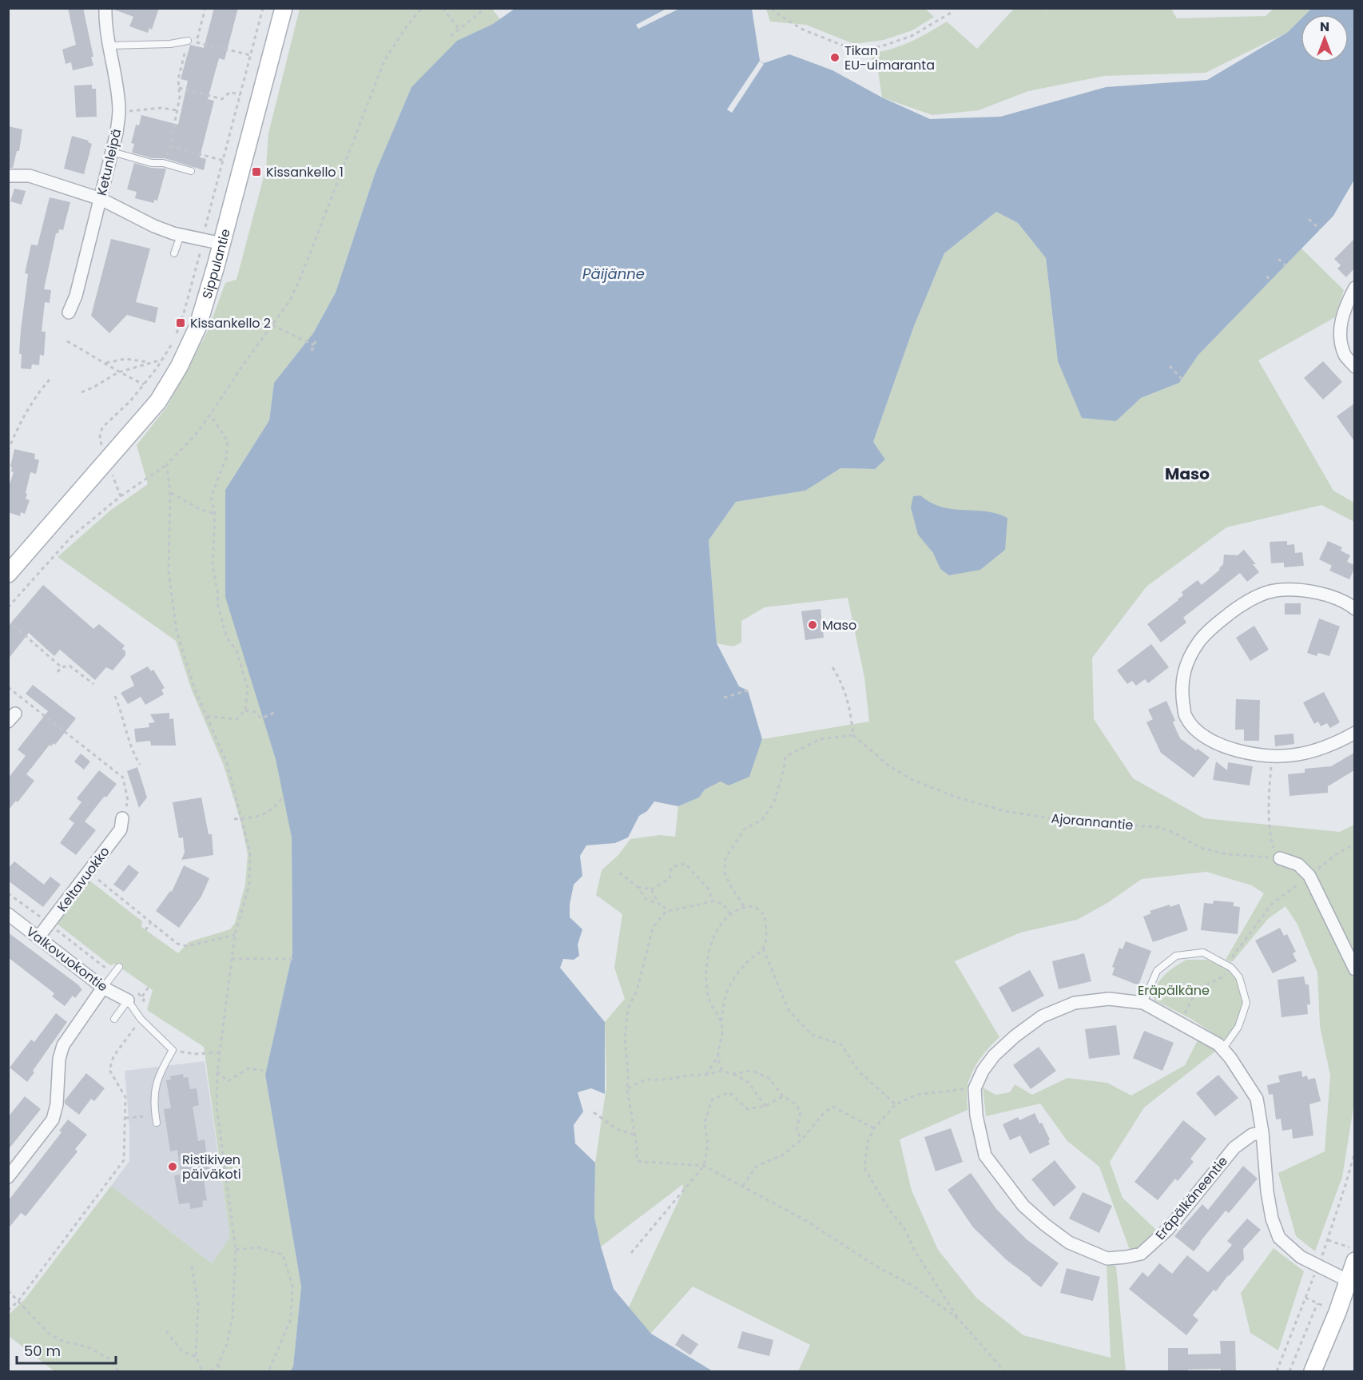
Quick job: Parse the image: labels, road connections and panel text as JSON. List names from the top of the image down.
{
  "streets": {
    "street": [
      "Ketunleipä",
      "Sippulantie",
      "Keltavuokko",
      "Valkovuokontie",
      "Eräpälkäneentie"
    ],
    "path": ["Ajorannantie"]
  },
  "crossings": [
    ["Keltavuokko", "Valkovuokontie"]
  ],
  "districts": ["Maso"],
  "water": ["Päijänne"],
  "parks": ["Eräpälkäne"],
  "places": {
    "other": ["Tikan EU-uimaranta", "Maso", "Ristikiven päiväkoti"],
    "transit": ["Kissankello 1", "Kissankello 2"]
  },
  "scale_bar": "50 m",
  "north": "top"
}
